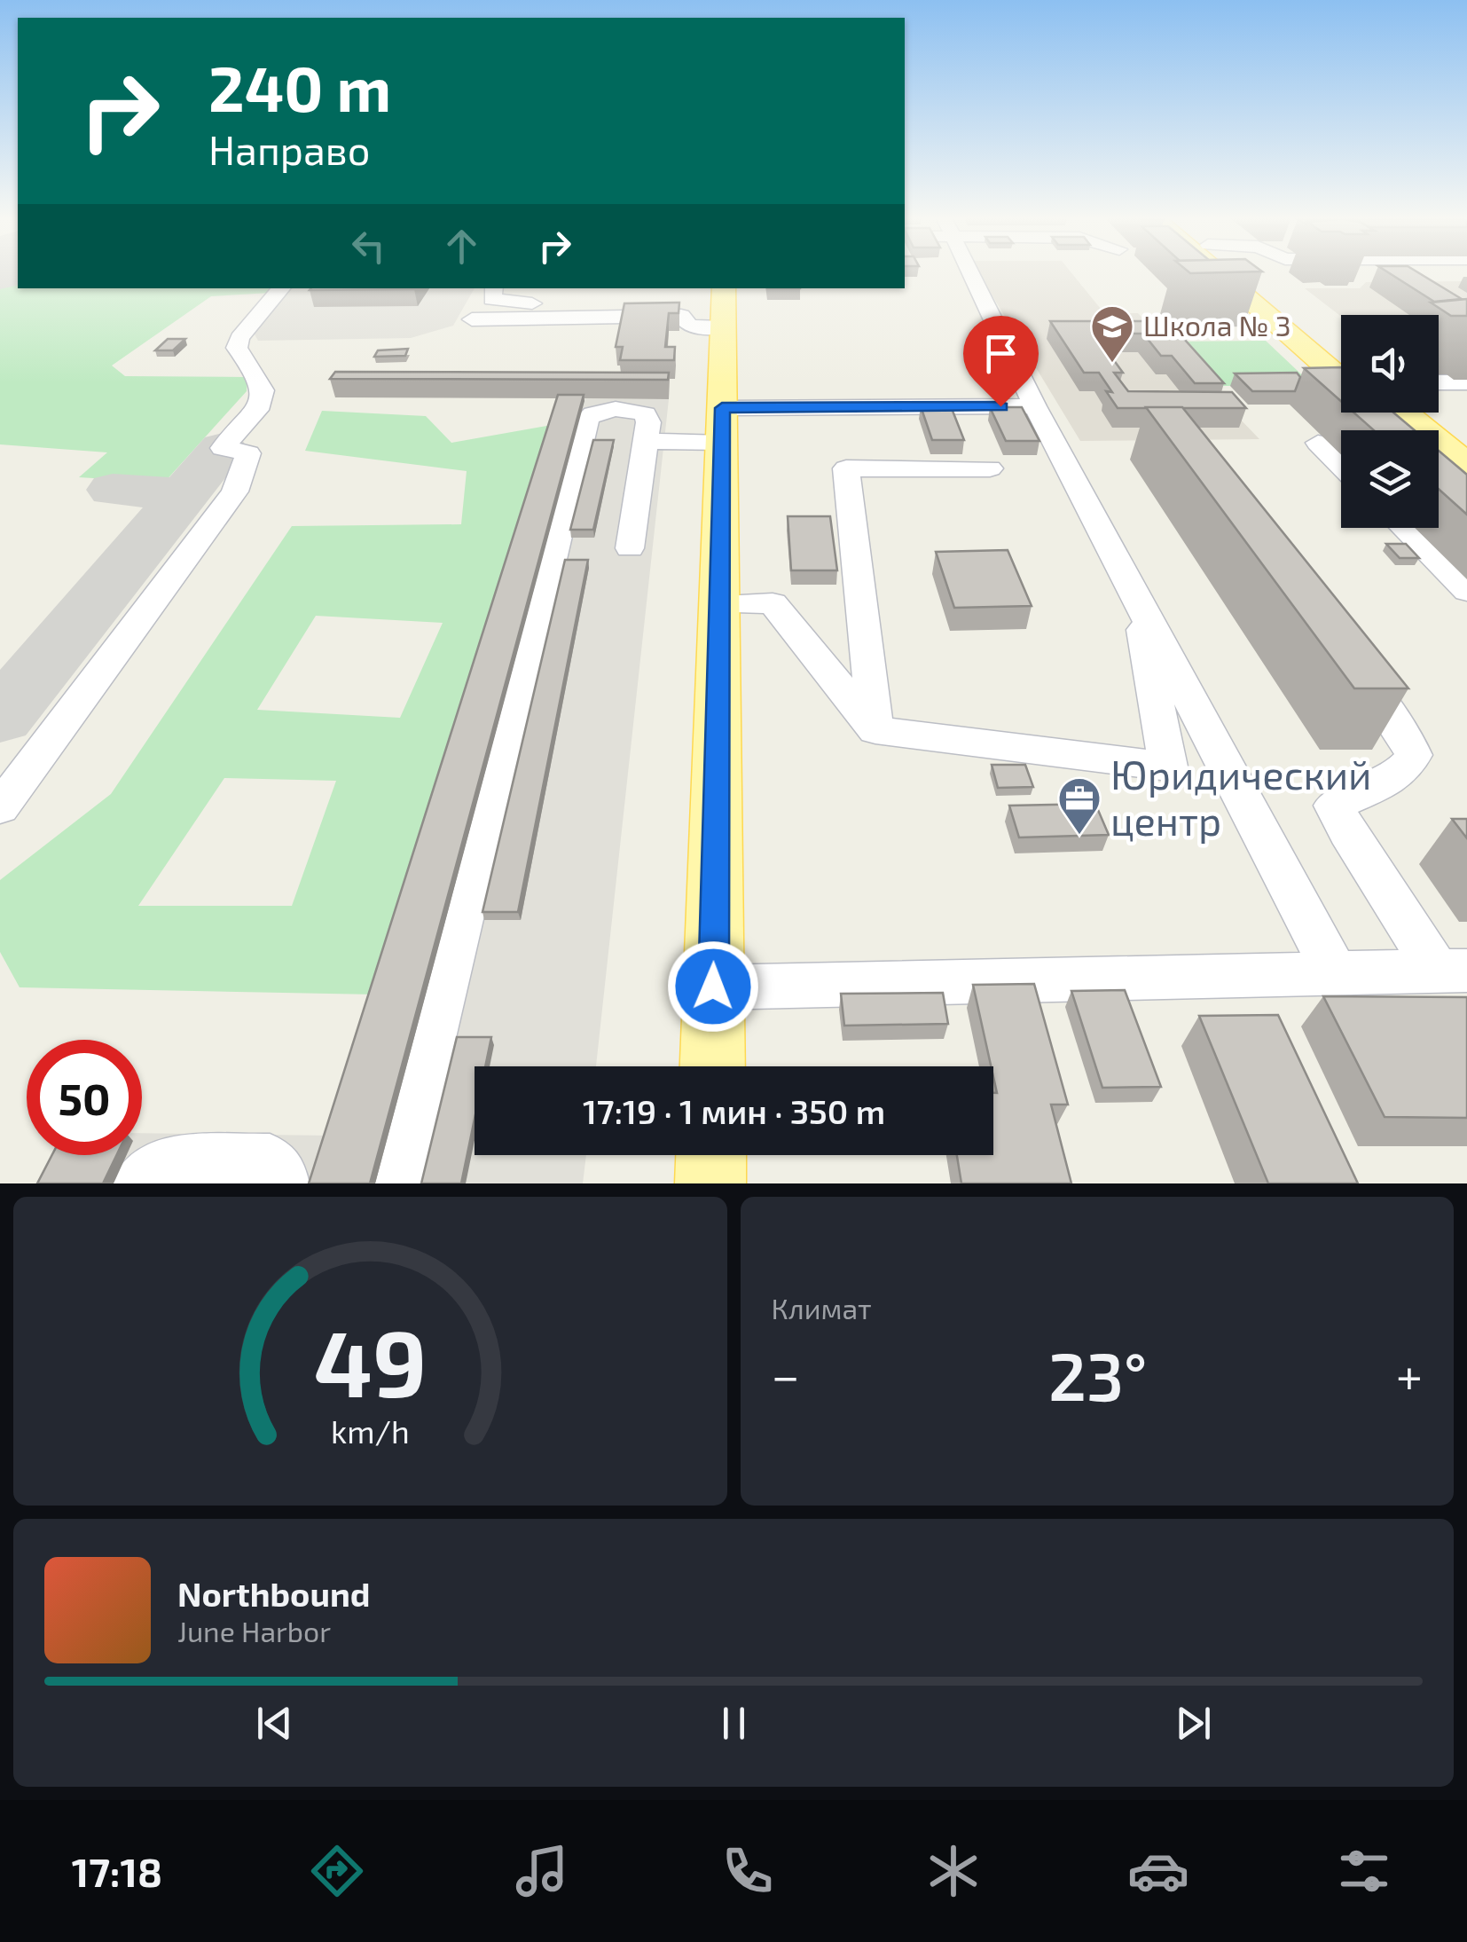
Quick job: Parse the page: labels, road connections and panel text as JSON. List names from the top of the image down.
{
  "places": {
    "school or university": ["Школа № 3"],
    "office": ["Юридический центр"]
  },
  "page": {
    "turn": ["240 m", "Направо"],
    "limit": "50",
    "trip": "17:19 · 1 мин · 350 m",
    "tile": "Климат",
    "heat": ["−", "23°", "+"],
    "song": ["Northbound", "June Harbor"],
    "tabs": "17:18",
    "gauge": ["49", "km/h"]
  }
}
